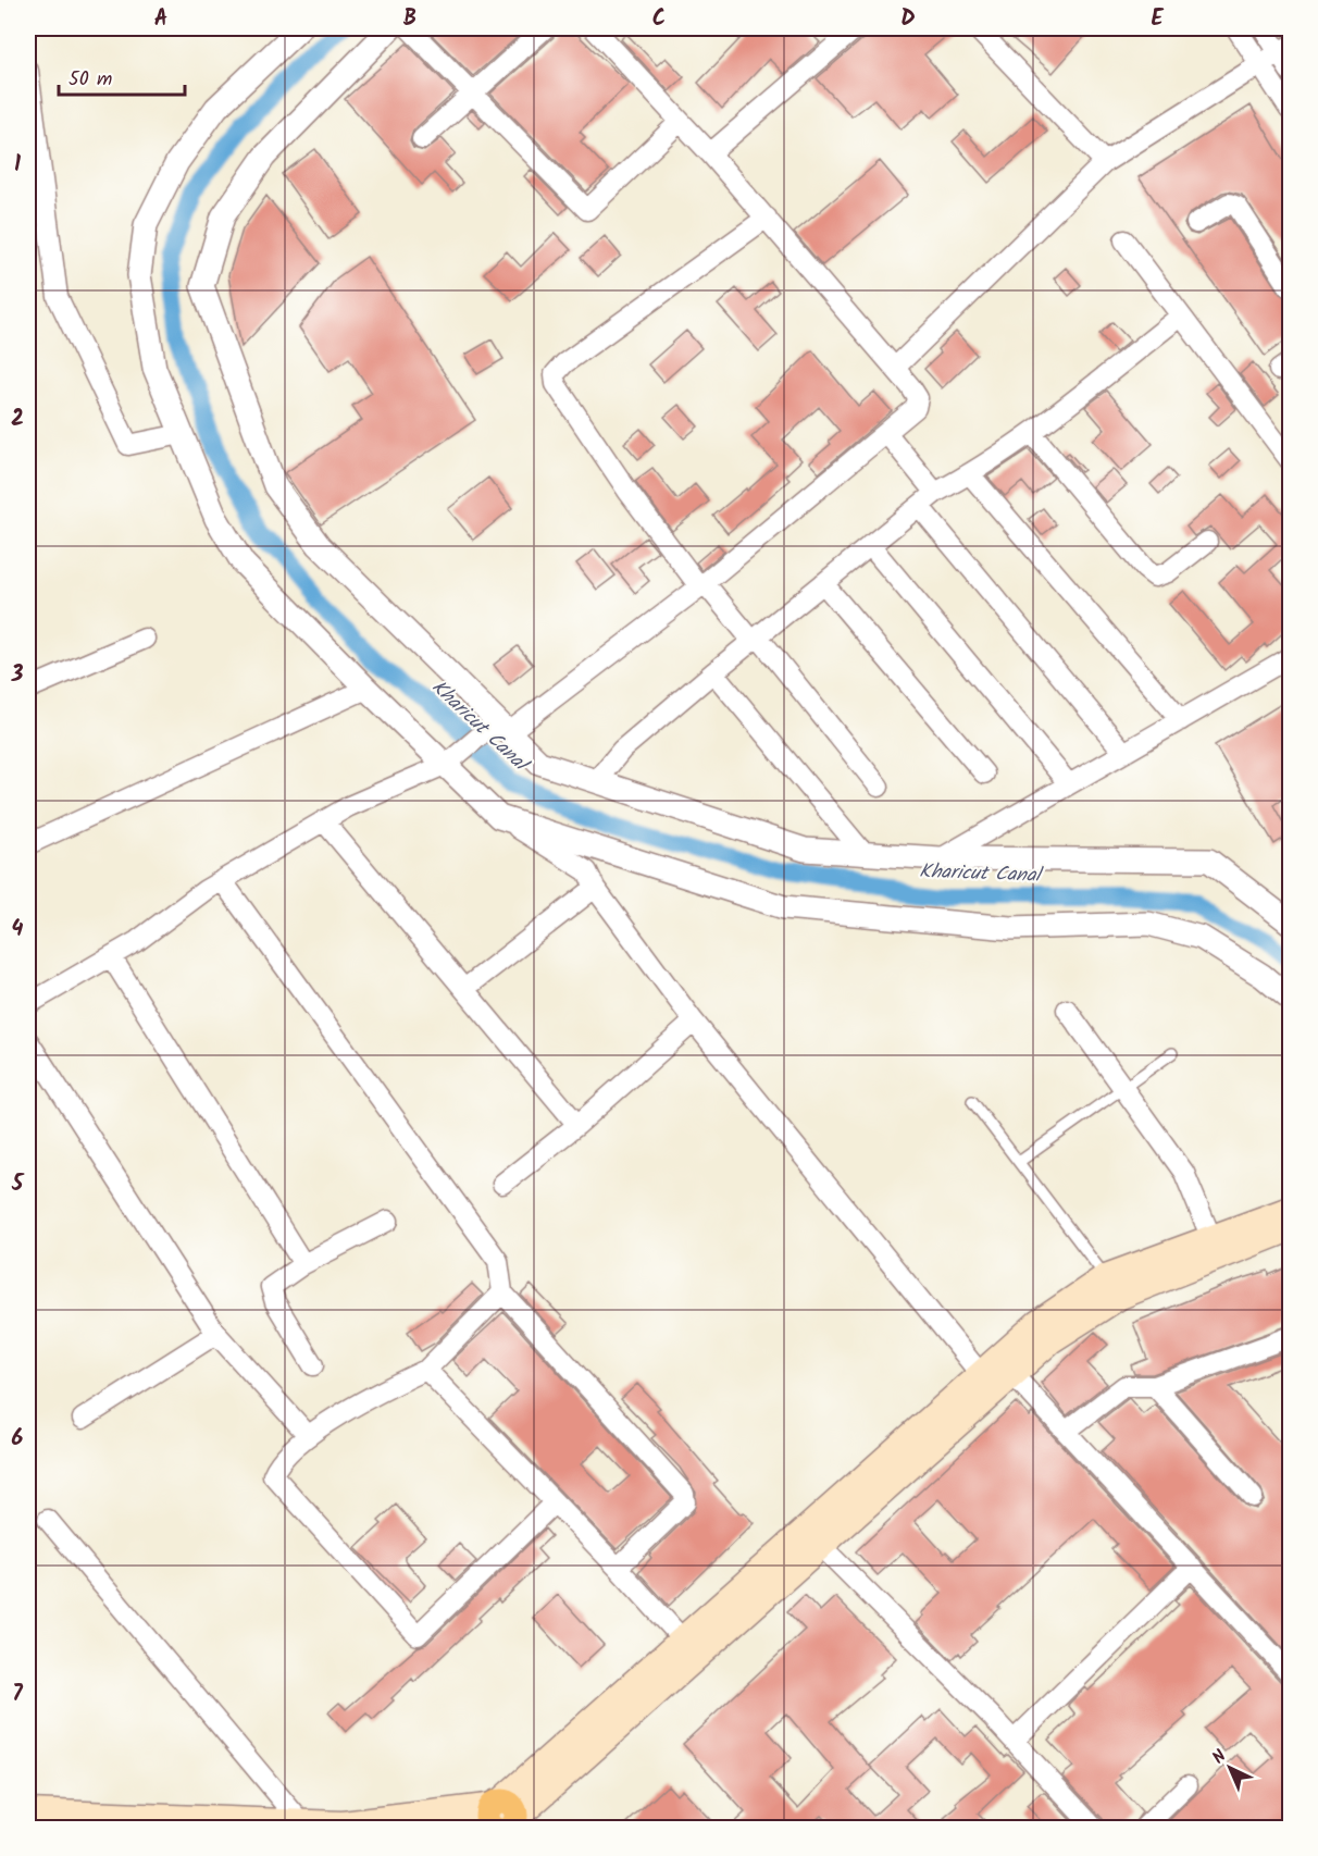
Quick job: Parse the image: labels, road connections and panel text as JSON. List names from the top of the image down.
{
  "water": ["Kharicut Canal"],
  "scale_bar": "50 m",
  "north": "top left",
  "grid": {
    "columns": [
      "A",
      "B",
      "C",
      "D",
      "E"
    ],
    "rows": [
      "1",
      "2",
      "3",
      "4",
      "5",
      "6",
      "7"
    ]
  }
}
